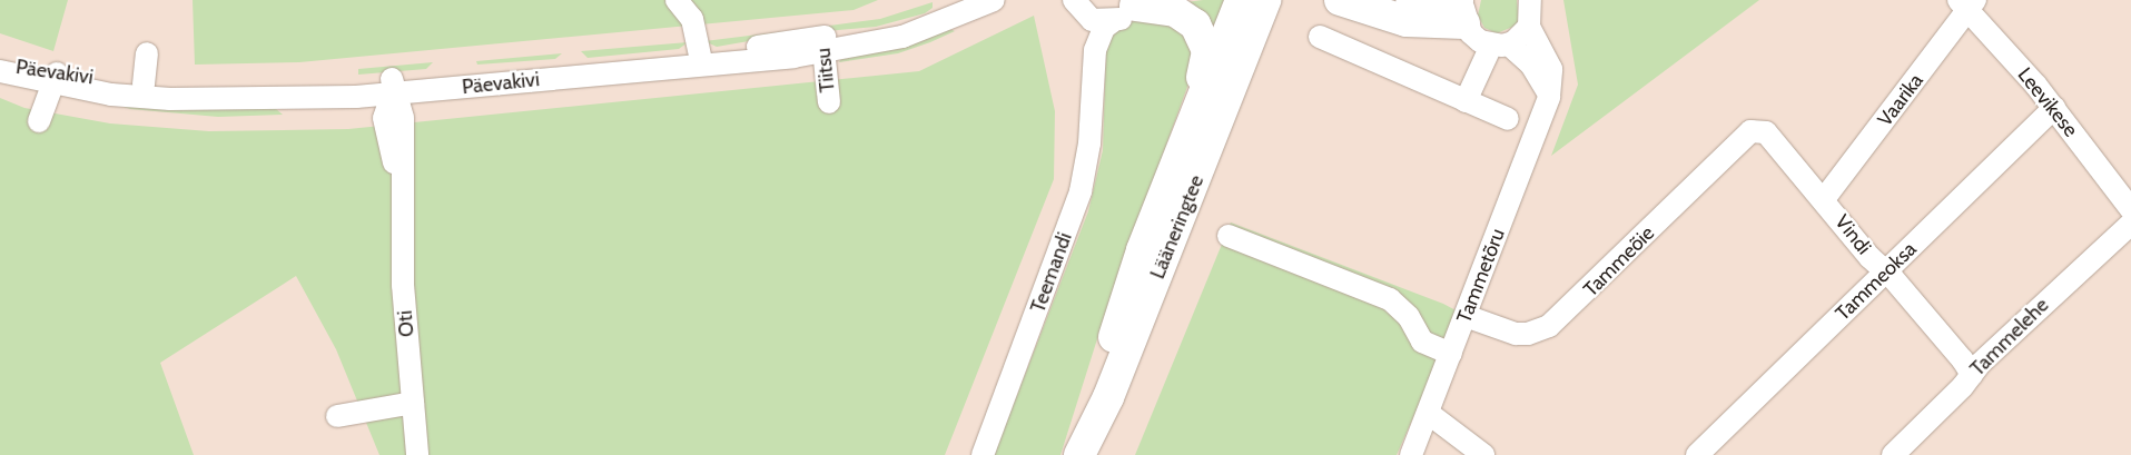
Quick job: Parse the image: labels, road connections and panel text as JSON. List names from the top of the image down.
{
  "streets": {
    "highway": ["Lääneringtee"],
    "street": [
      "Tiitsu",
      "Päevakivi",
      "Vaarika",
      "Leevikese",
      "Vindi",
      "Tammeõie",
      "Teemandi",
      "Tammetõru",
      "Tammeoksa",
      "Oti",
      "Tammelehe"
    ]
  },
  "crossings": [
    ["Tiitsu", "Päevakivi"],
    ["Päevakivi", "Oti"],
    ["Vaarika", "Leevikese"],
    ["Vaarika", "Vindi"],
    ["Leevikese", "Tammeoksa"],
    ["Vindi", "Tammeõie"],
    ["Vindi", "Tammeoksa"],
    ["Vindi", "Tammelehe"],
    ["Tammeõie", "Tammetõru"]
  ]
}
